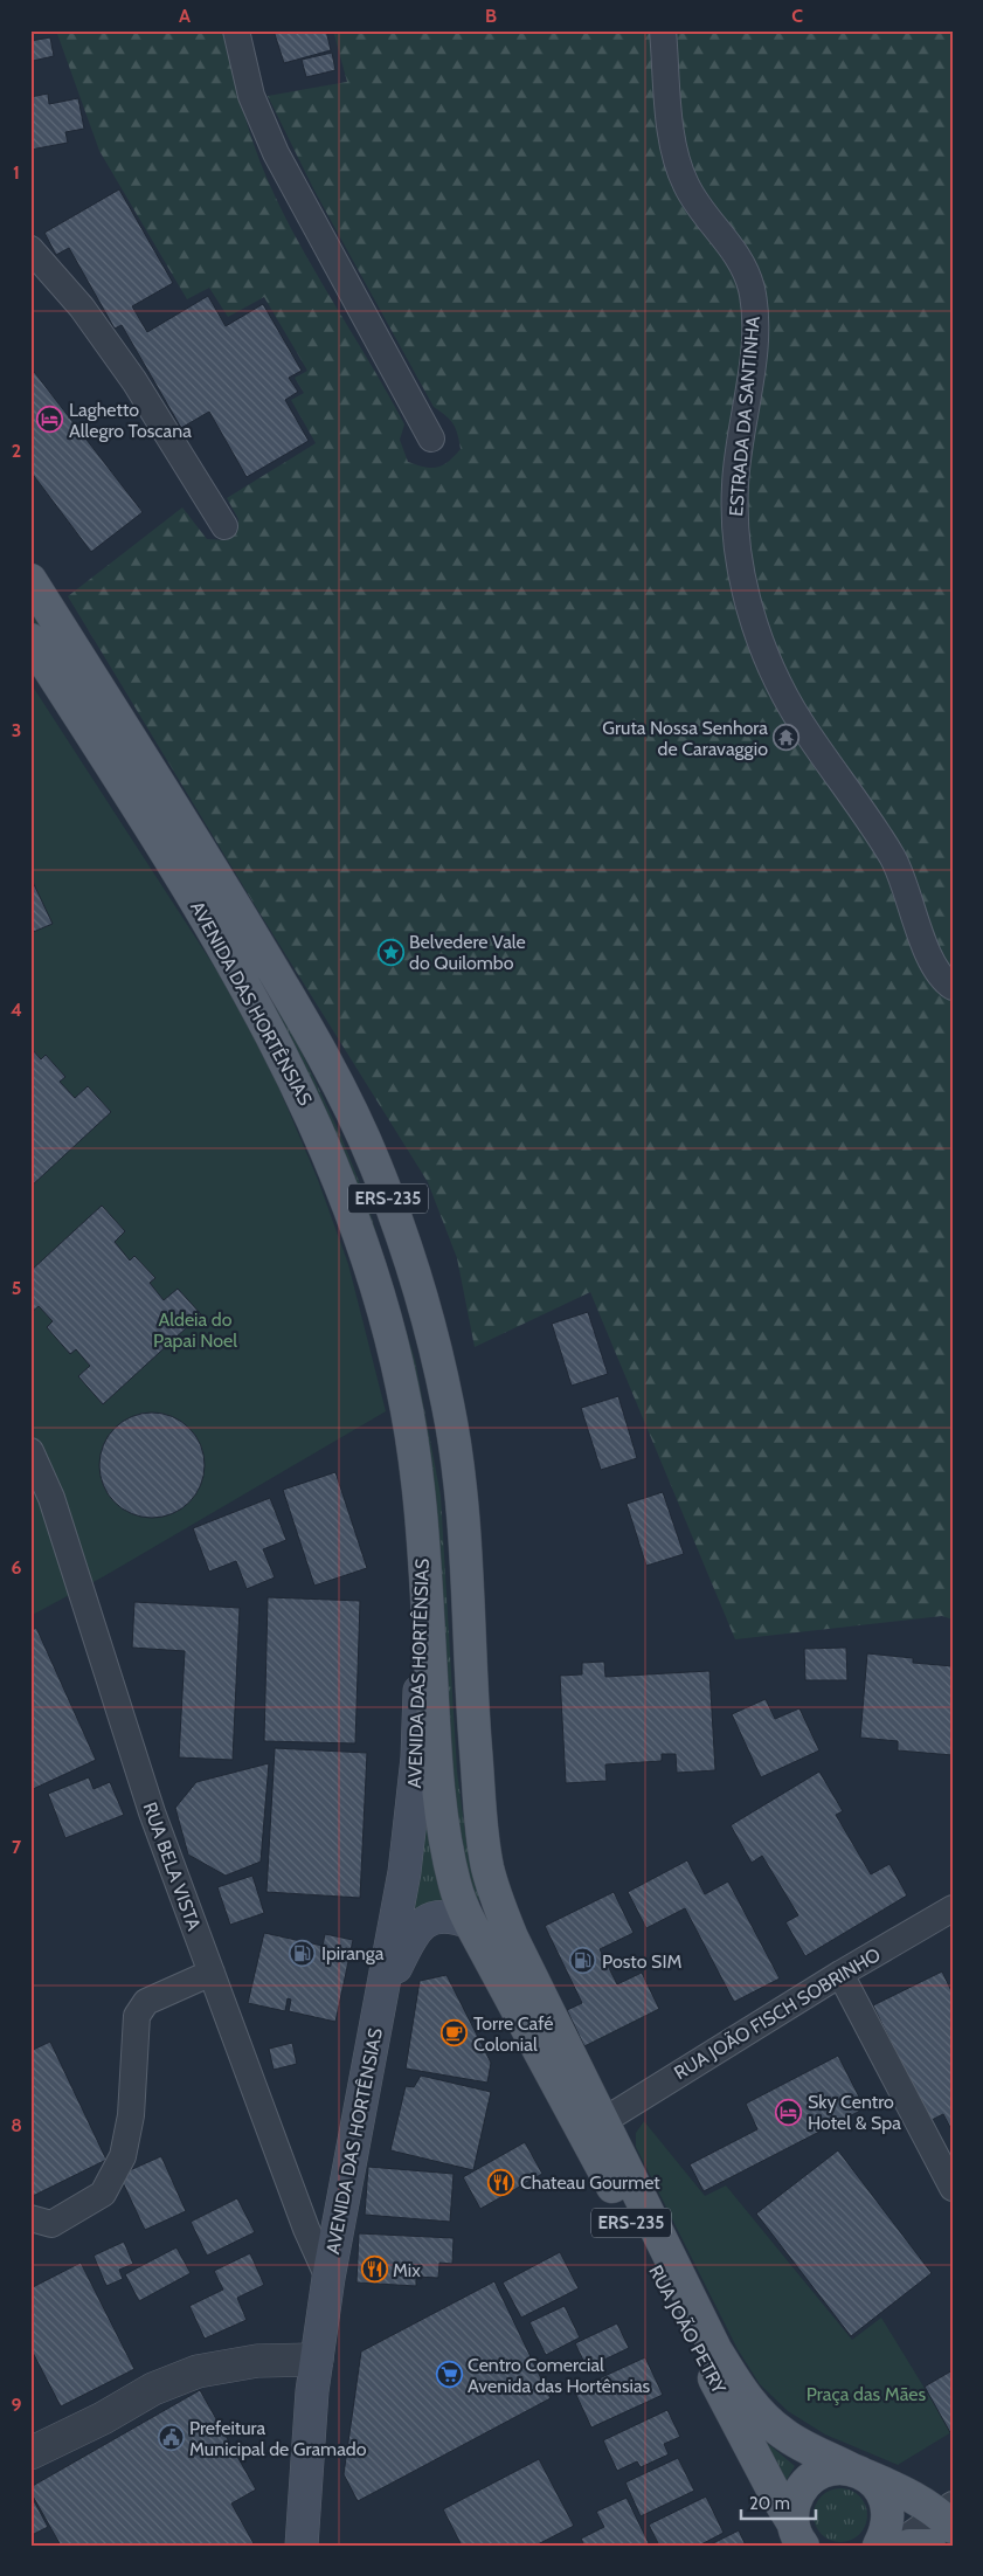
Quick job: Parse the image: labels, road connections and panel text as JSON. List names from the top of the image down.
{
  "streets": {
    "main road": ["AVENIDA DAS HORTÊNSIAS", "ERS-235", "RUA JOÃO PETRY"],
    "street": ["ESTRADA DA SANTINHA", "RUA BELA VISTA", "RUA JOÃO FISCH SOBRINHO"]
  },
  "crossings": [
    ["AVENIDA DAS HORTÊNSIAS", "RUA BELA VISTA"],
    ["AVENIDA DAS HORTÊNSIAS", "RUA JOÃO PETRY"],
    ["RUA JOÃO FISCH SOBRINHO", "RUA JOÃO PETRY"]
  ],
  "parks": ["Aldeia do Papai Noel", "Praça das Mães"],
  "places": {
    "hotel": ["Laghetto Allegro Toscana", "Sky Centro Hotel & Spa"],
    "temple": ["Gruta Nossa Senhora de Caravaggio"],
    "place": ["Belvedere Vale do Quilombo"],
    "fuel station": ["Ipiranga", "Posto SIM"],
    "cafe": ["Torre Café Colonial"],
    "restaurant": ["Chateau Gourmet", "Mix"],
    "supermarket": ["Centro Comercial Avenida das Hortênsias"],
    "public building": ["Prefeitura Municipal de Gramado"]
  },
  "scale_bar": "20 m",
  "grid": {
    "columns": ["A", "B", "C"],
    "rows": [
      "1",
      "2",
      "3",
      "4",
      "5",
      "6",
      "7",
      "8",
      "9"
    ]
  }
}
